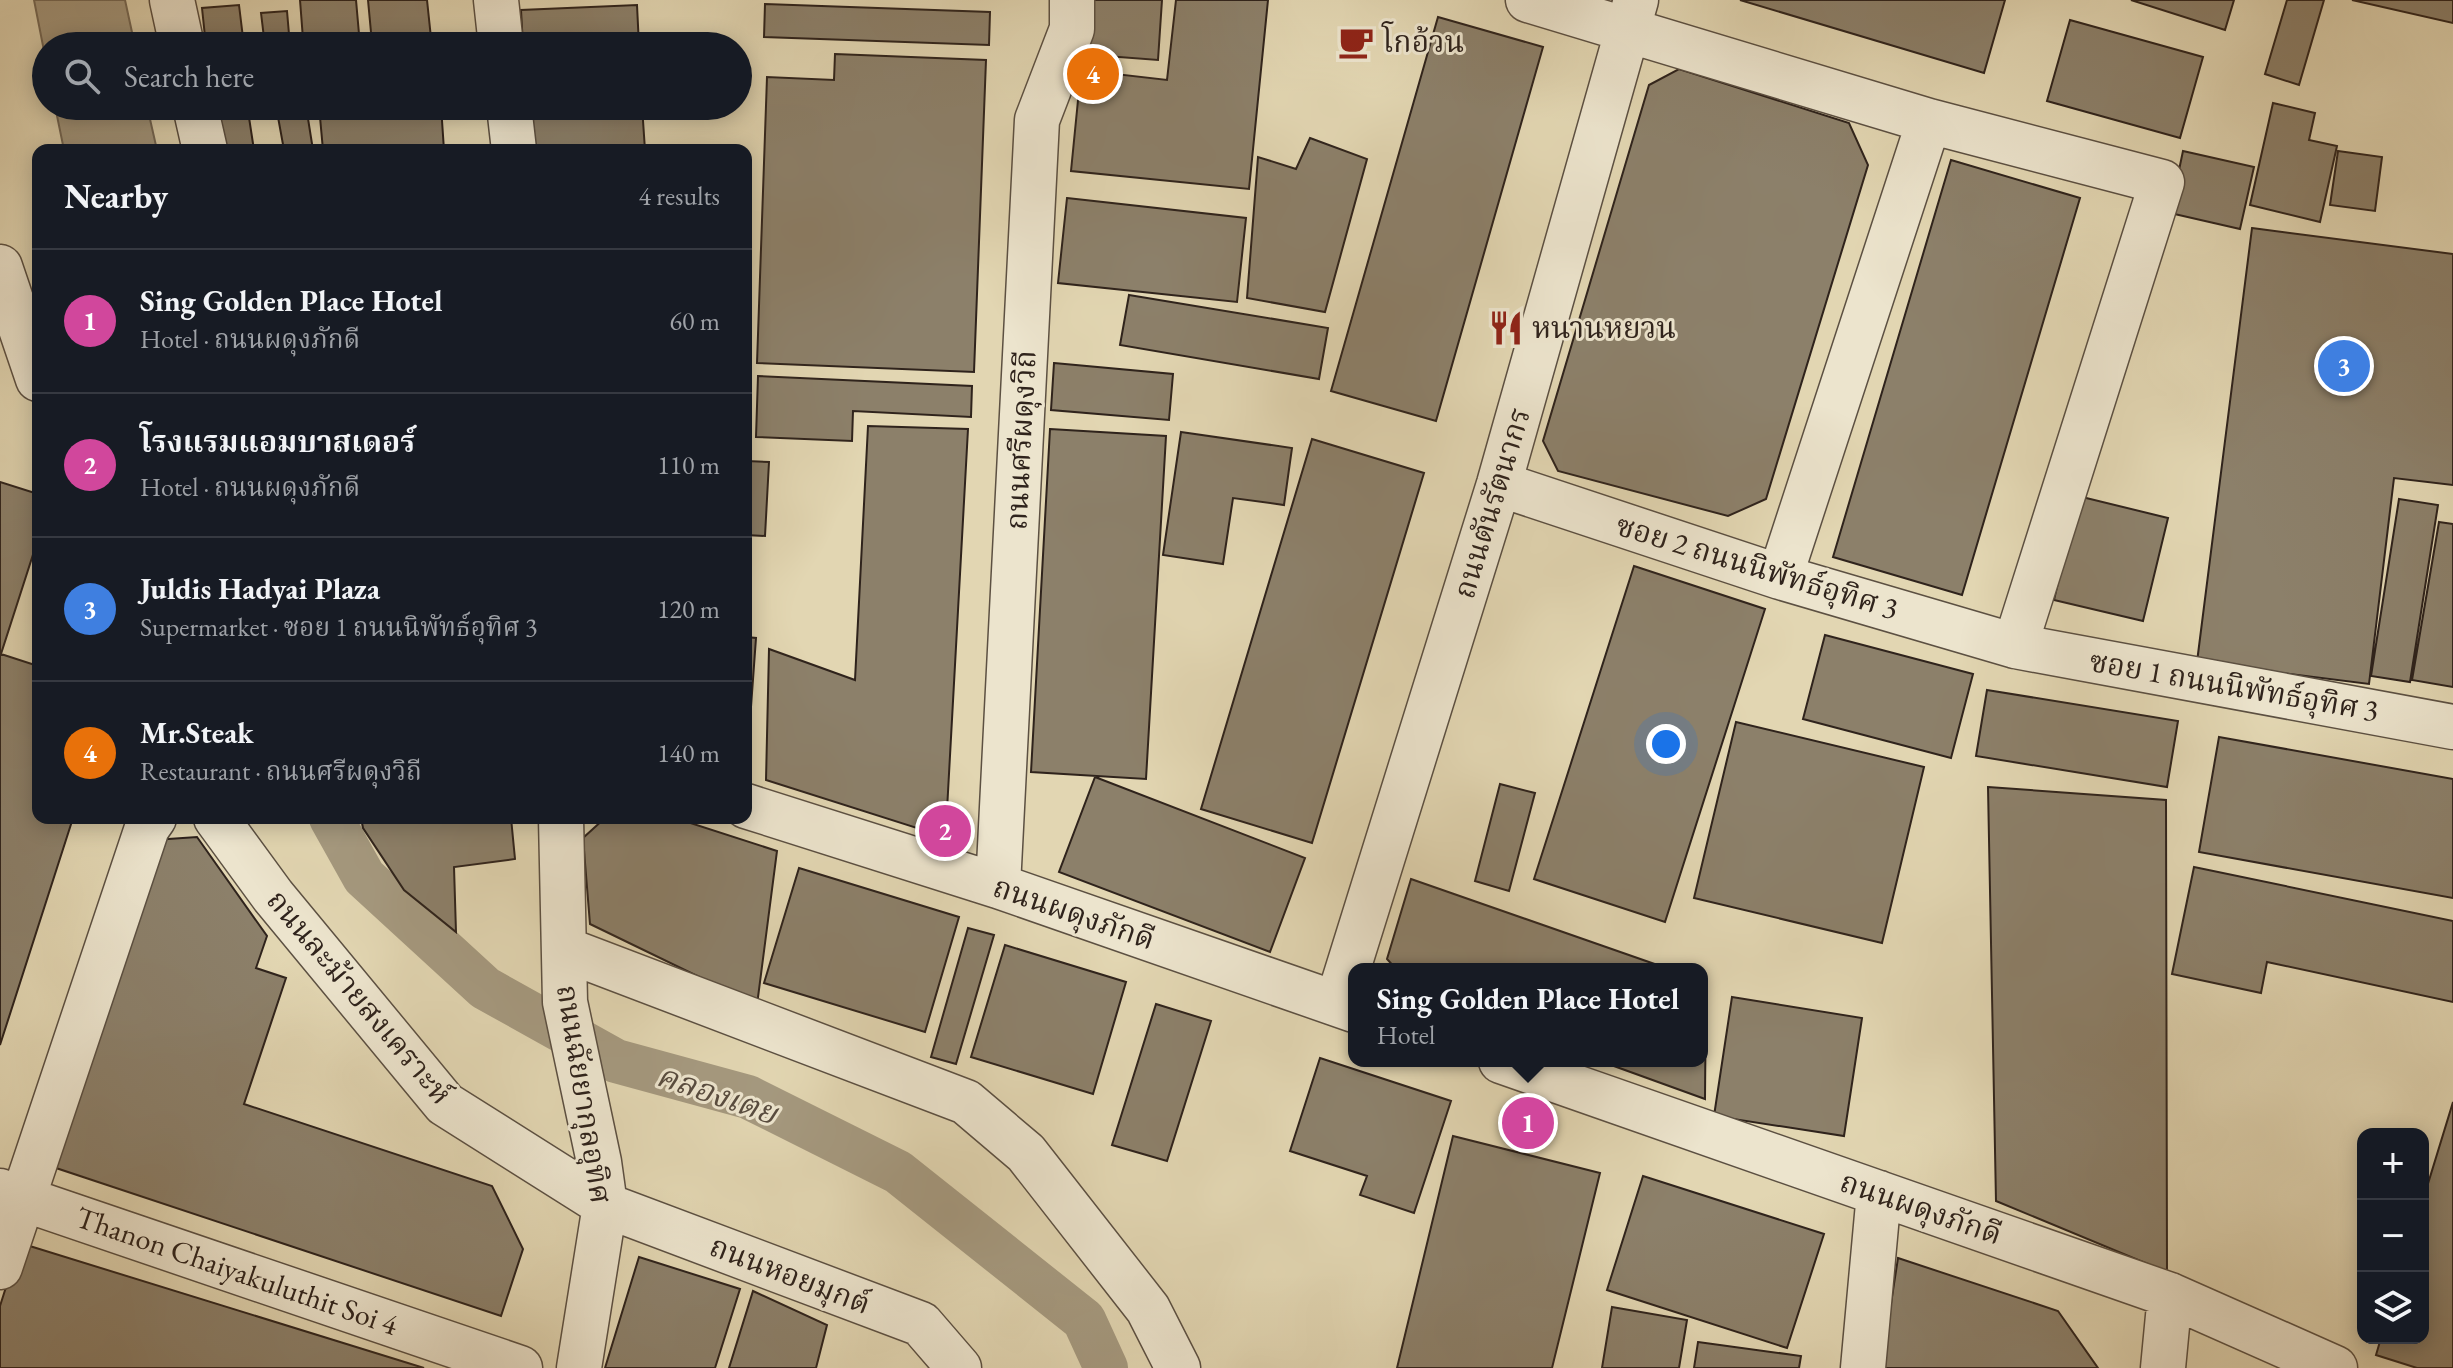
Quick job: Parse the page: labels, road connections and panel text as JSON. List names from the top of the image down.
{
  "streets": {
    "street": [
      "ถนนศรีผดุงวิถี",
      "ถนนตันรัตนากร",
      "ซอย 2 ถนนนิพัทธ์อุทิศ 3",
      "ซอย 1 ถนนนิพัทธ์อุทิศ 3",
      "ถนนผดุงภักดี",
      "ถนนละม้ายสงเคราะห์",
      "ถนนฉัยยากุลอุทิศ",
      "Thanon Chaiyakuluthit Soi 4",
      "ถนนหอยมุกต์"
    ]
  },
  "crossings": [
    ["ถนนศรีผดุงวิถี", "ถนนผดุงภักดี"],
    ["ถนนตันรัตนากร", "ซอย 2 ถนนนิพัทธ์อุทิศ 3"],
    ["ซอย 2 ถนนนิพัทธ์อุทิศ 3", "ซอย 1 ถนนนิพัทธ์อุทิศ 3"],
    ["ถนนละม้ายสงเคราะห์", "ถนนฉัยยากุลอุทิศ"],
    ["ถนนละม้ายสงเคราะห์", "ถนนหอยมุกต์"],
    ["ถนนฉัยยากุลอุทิศ", "ถนนหอยมุกต์"]
  ],
  "water": ["คลองเตย"],
  "places": {
    "cafe": ["โกอ้วน"],
    "restaurant": ["หนานหยวน"]
  },
  "page": {
    "search": "Search here",
    "pins": [
      "4",
      "3",
      "2",
      "1"
    ],
    "heading": ["Nearby", "4 results"],
    "list": [
      {
        "mark": "1",
        "name": "Sing Golden Place Hotel",
        "note": "Hotel · ถนนผดุงภักดี",
        "value": "60 m"
      },
      {
        "mark": "2",
        "name": "โรงแรมแอมบาสเดอร์",
        "note": "Hotel · ถนนผดุงภักดี",
        "value": "110 m"
      },
      {
        "mark": "3",
        "name": "Juldis Hadyai Plaza",
        "note": "Supermarket · ซอย 1 ถนนนิพัทธ์อุทิศ 3",
        "value": "120 m"
      },
      {
        "mark": "4",
        "name": "Mr.Steak",
        "note": "Restaurant · ถนนศรีผดุงวิถี",
        "value": "140 m"
      }
    ],
    "popup": ["Sing Golden Place Hotel", "Hotel"],
    "map_buttons": ["+", "−"]
  }
}
